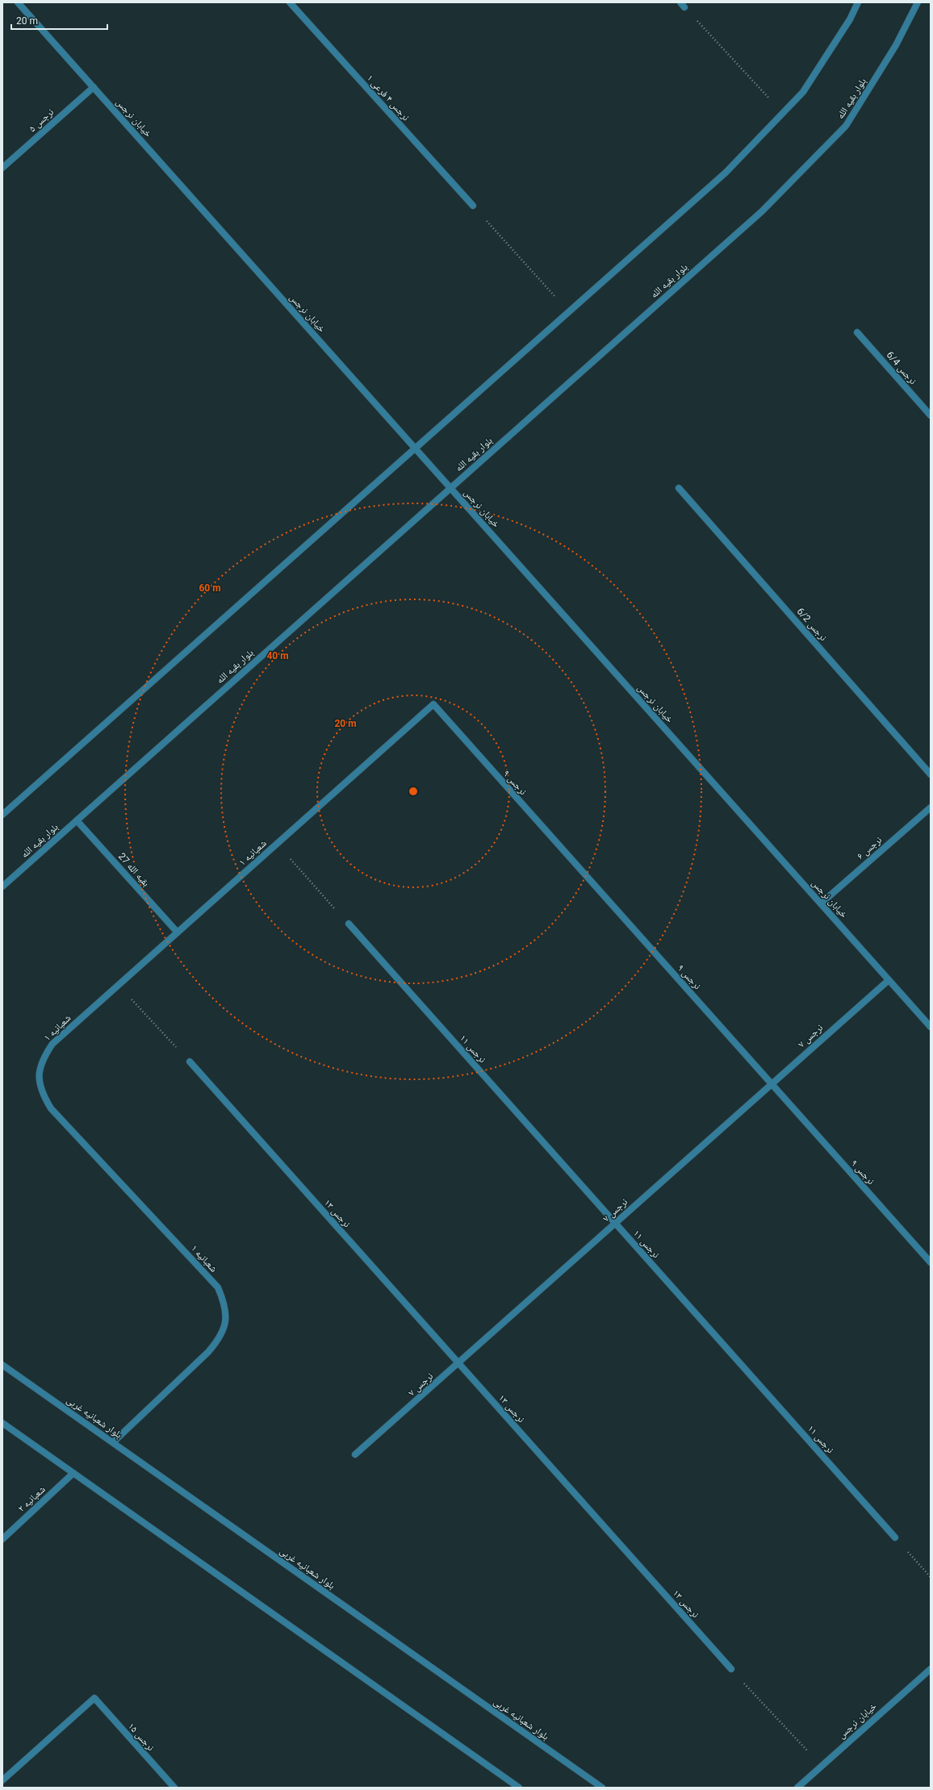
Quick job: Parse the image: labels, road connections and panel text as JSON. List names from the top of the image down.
{
  "streets": {
    "street": [
      "نرجس ۴ فرعی ۱",
      "بلوار بقیه الله",
      "خیابان نرجس",
      "نرجس ۵",
      "نرجس 6/4",
      "نرجس 6/2",
      "نرجس ۹",
      "نرجس ۶",
      "شعبانیه ۱",
      "بقیه الله 27",
      "نرجس ۷",
      "نرجس ۱۱",
      "نرجس ۱۳",
      "بلوار شعبانیه غربی",
      "شعبانیه ۲",
      "نرجس ۱۵"
    ]
  },
  "crossings": [
    ["بلوار بقیه الله", "خیابان نرجس"],
    ["بلوار بقیه الله", "بقیه الله 27"],
    ["خیابان نرجس", "نرجس ۵"],
    ["خیابان نرجس", "نرجس ۶"],
    ["خیابان نرجس", "نرجس ۷"],
    ["نرجس ۹", "شعبانیه ۱"],
    ["نرجس ۹", "نرجس ۷"],
    ["شعبانیه ۱", "بقیه الله 27"],
    ["شعبانیه ۱", "بلوار شعبانیه غربی"],
    ["نرجس ۷", "نرجس ۱۱"],
    ["نرجس ۷", "نرجس ۱۳"]
  ],
  "scale_bar": "20 m",
  "rings": ["60 m", "40 m", "20 m"]
}
